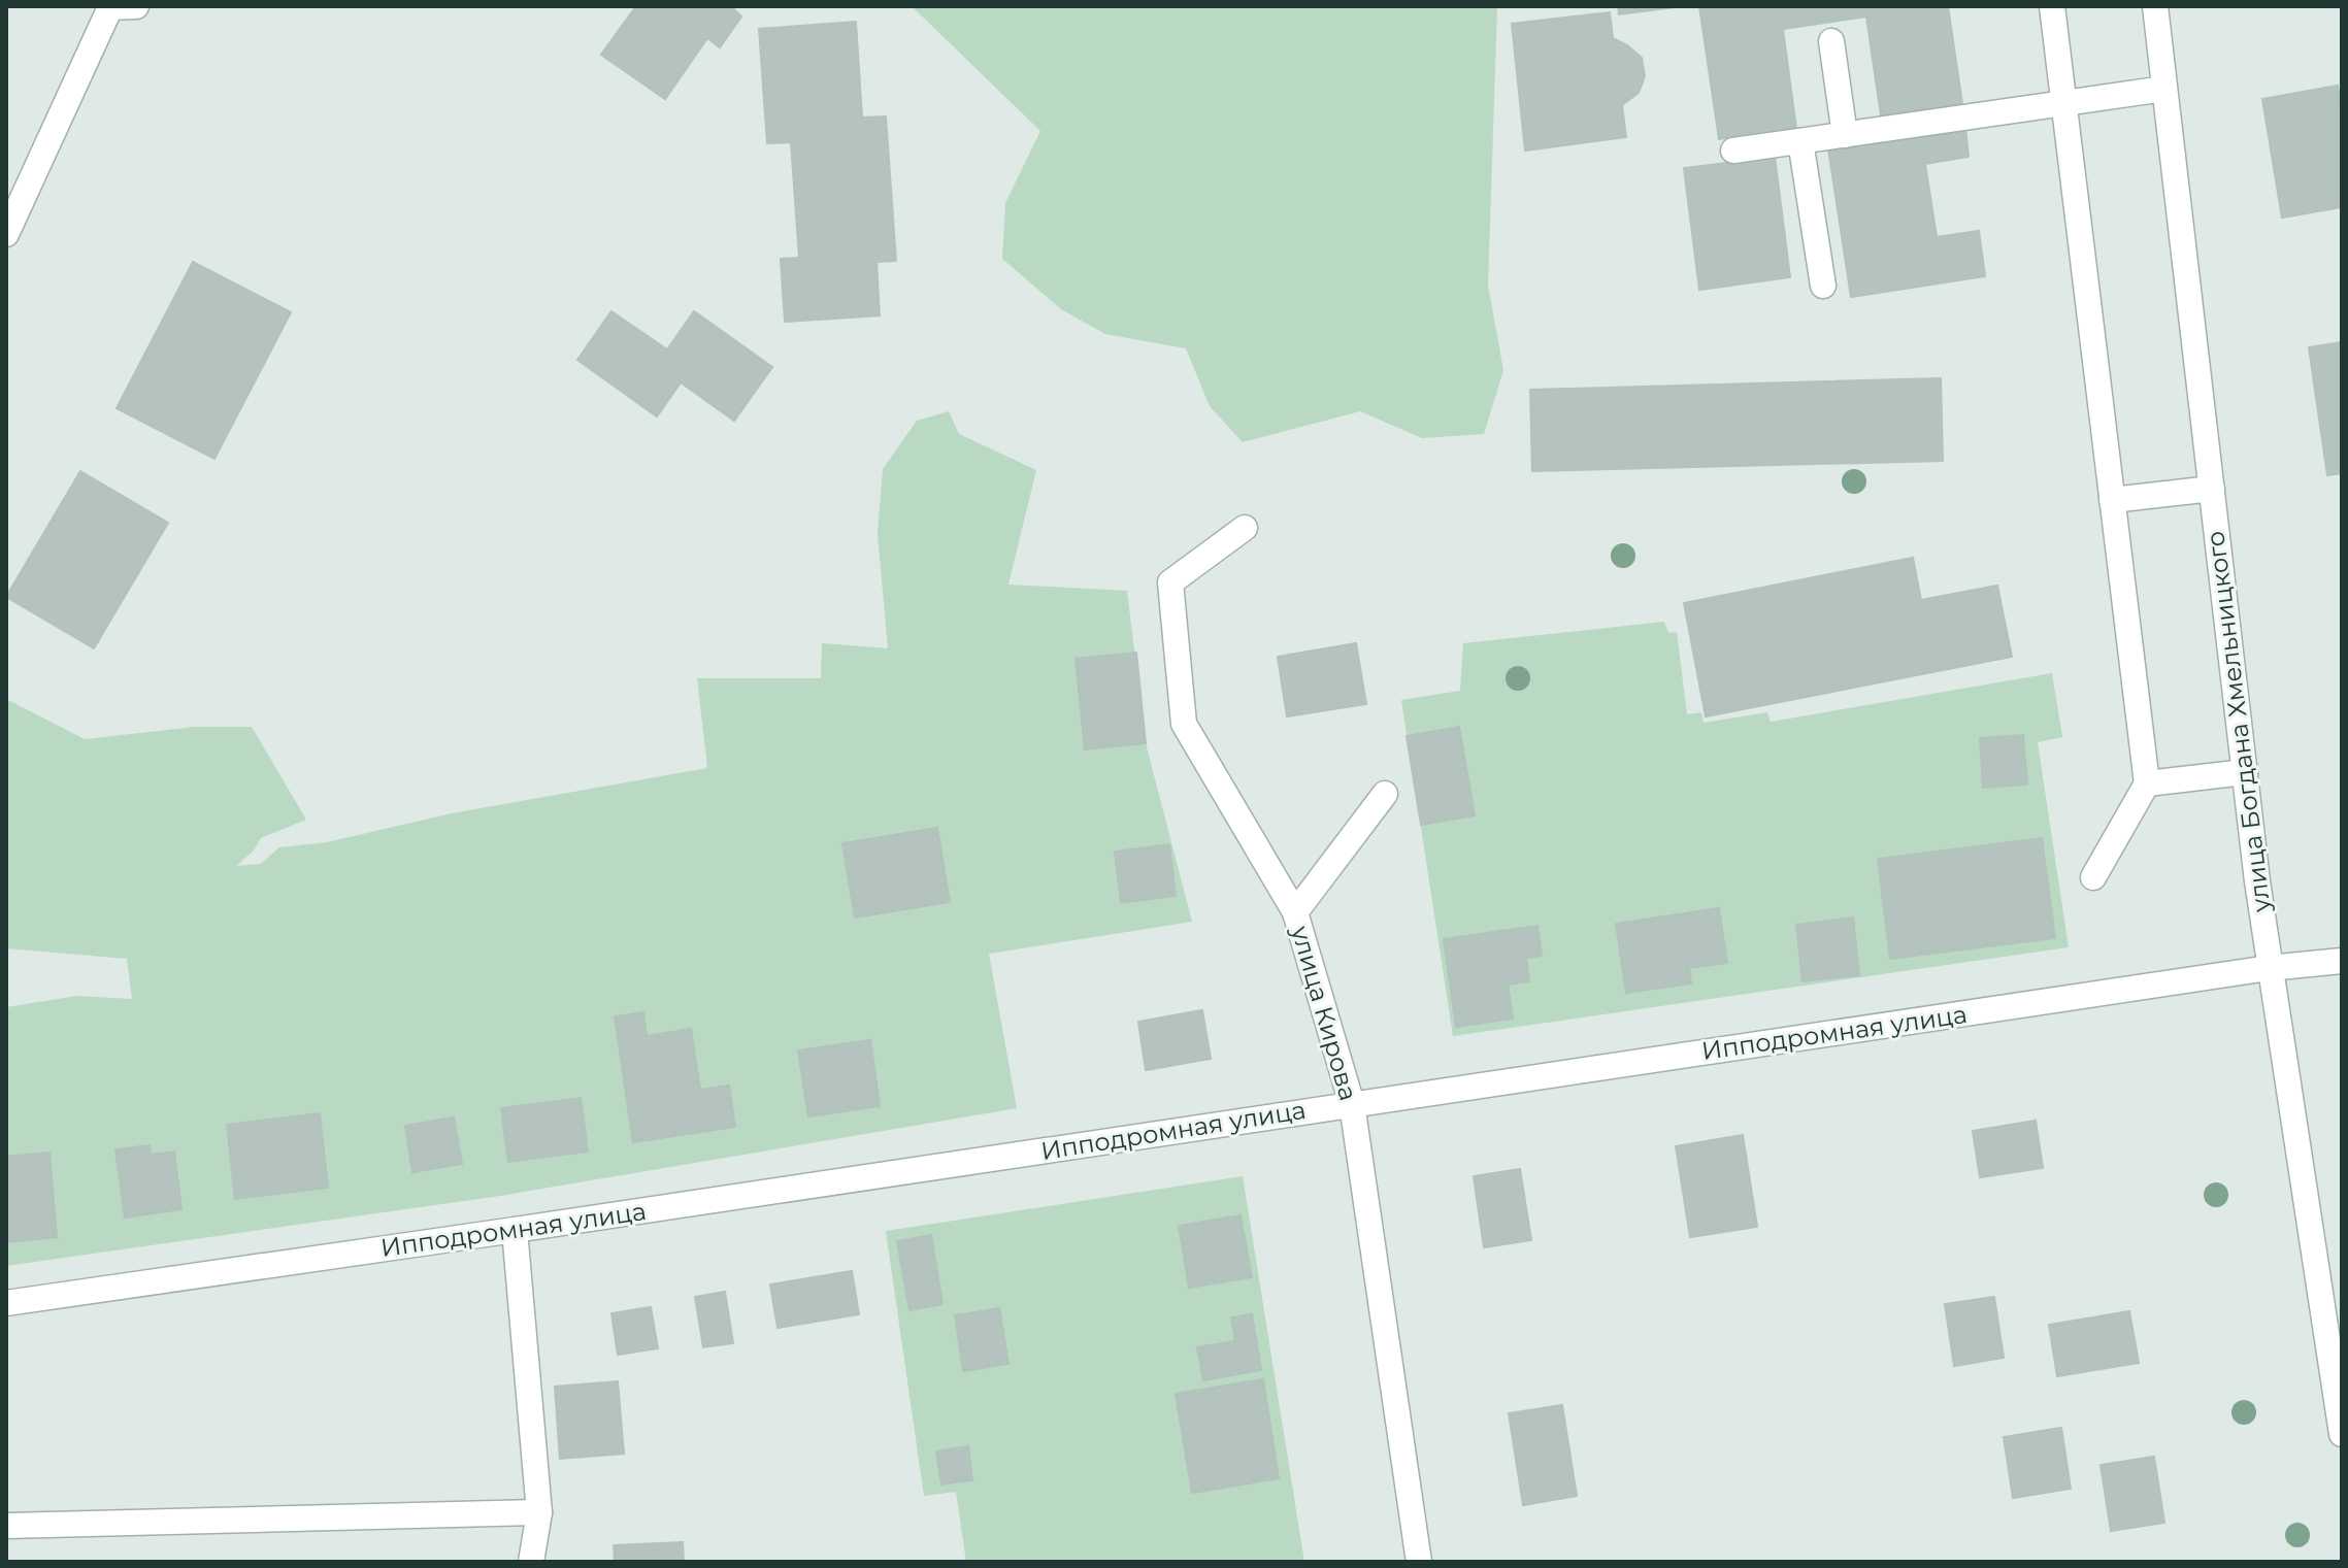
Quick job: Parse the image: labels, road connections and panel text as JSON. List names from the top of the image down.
{
  "streets": {
    "street": ["улица Богдана Хмельницкого", "улица Кирова", "Ипподромная улица"]
  },
  "crossings": [
    ["улица Богдана Хмельницкого", "Ипподромная улица"],
    ["улица Кирова", "Ипподромная улица"]
  ]
}
